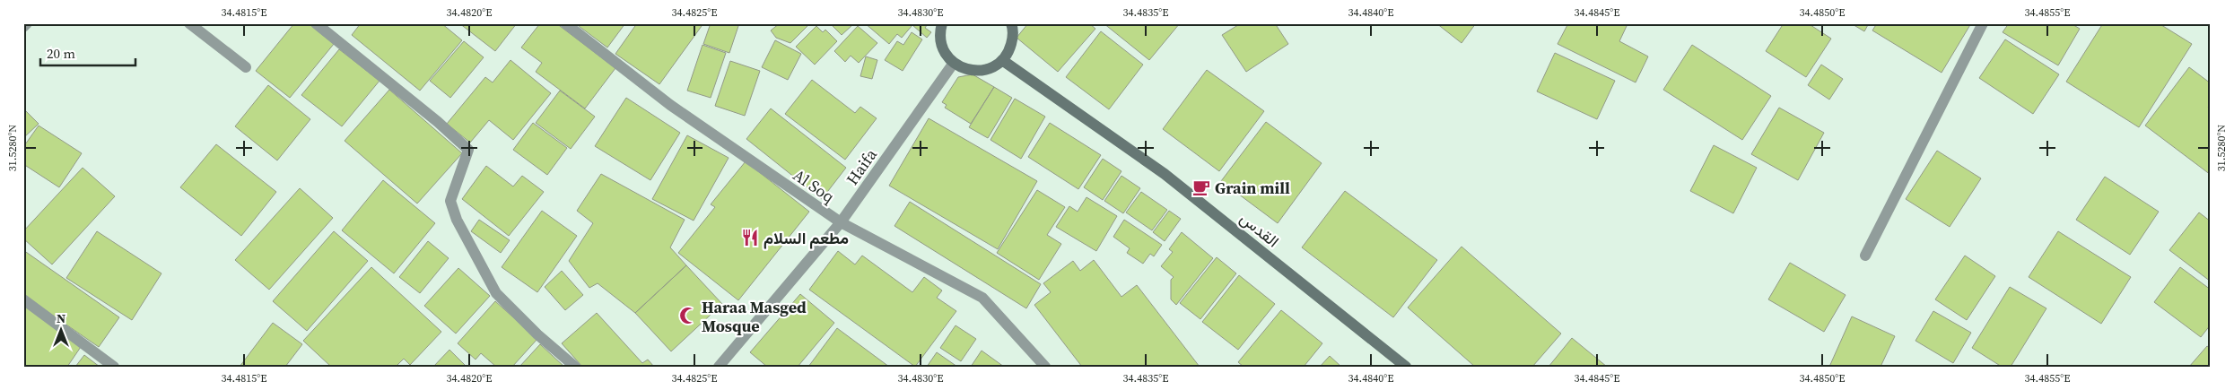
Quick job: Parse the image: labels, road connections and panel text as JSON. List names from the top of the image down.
{
  "streets": {
    "main road": ["القدس"],
    "street": ["Haifa", "Al Soq"]
  },
  "crossings": [
    ["Haifa", "Al Soq"]
  ],
  "places": {
    "cafe": ["Grain mill"],
    "restaurant": ["مطعم السلام"],
    "mosque": ["Haraa Masged Mosque"]
  },
  "scale_bar": "20 m",
  "north": "top",
  "coordinates": [
    "34.4815°E",
    "34.4820°E",
    "34.4825°E",
    "34.4830°E",
    "34.4835°E",
    "34.4840°E",
    "34.4845°E",
    "34.4850°E",
    "34.4855°E",
    "31.5280°N"
  ]
}
